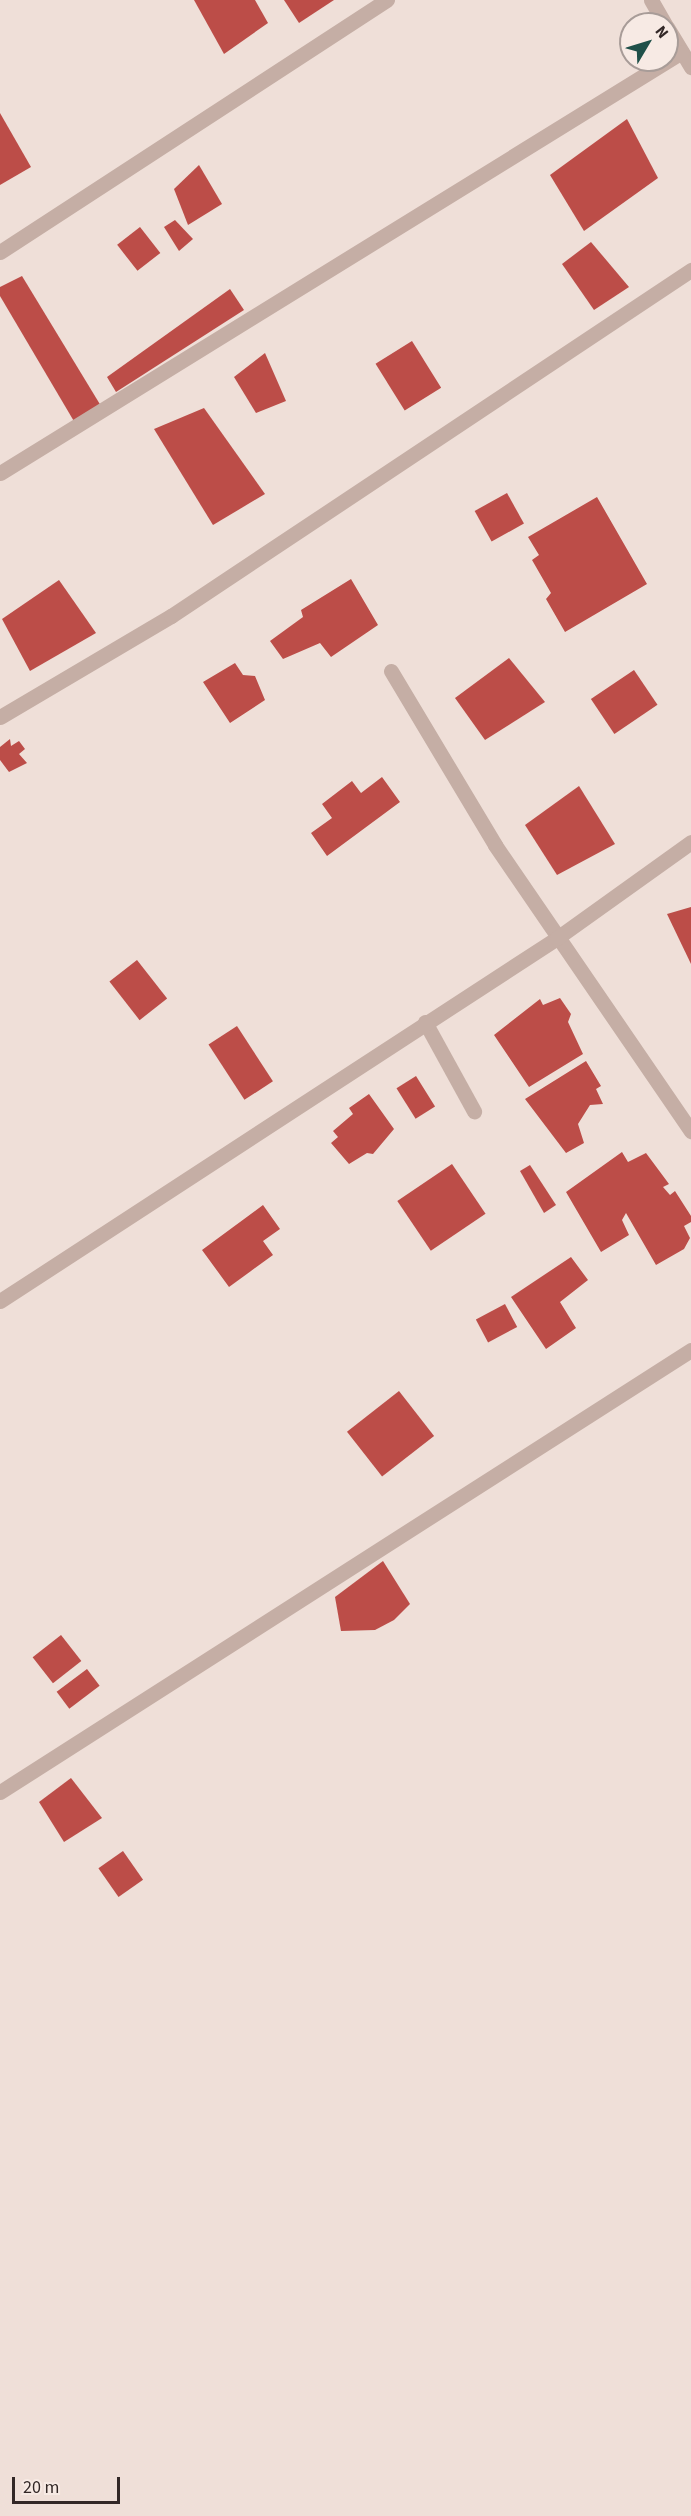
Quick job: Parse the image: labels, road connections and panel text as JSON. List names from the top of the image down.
{
  "scale_bar": "20 m",
  "north": "top right"
}
